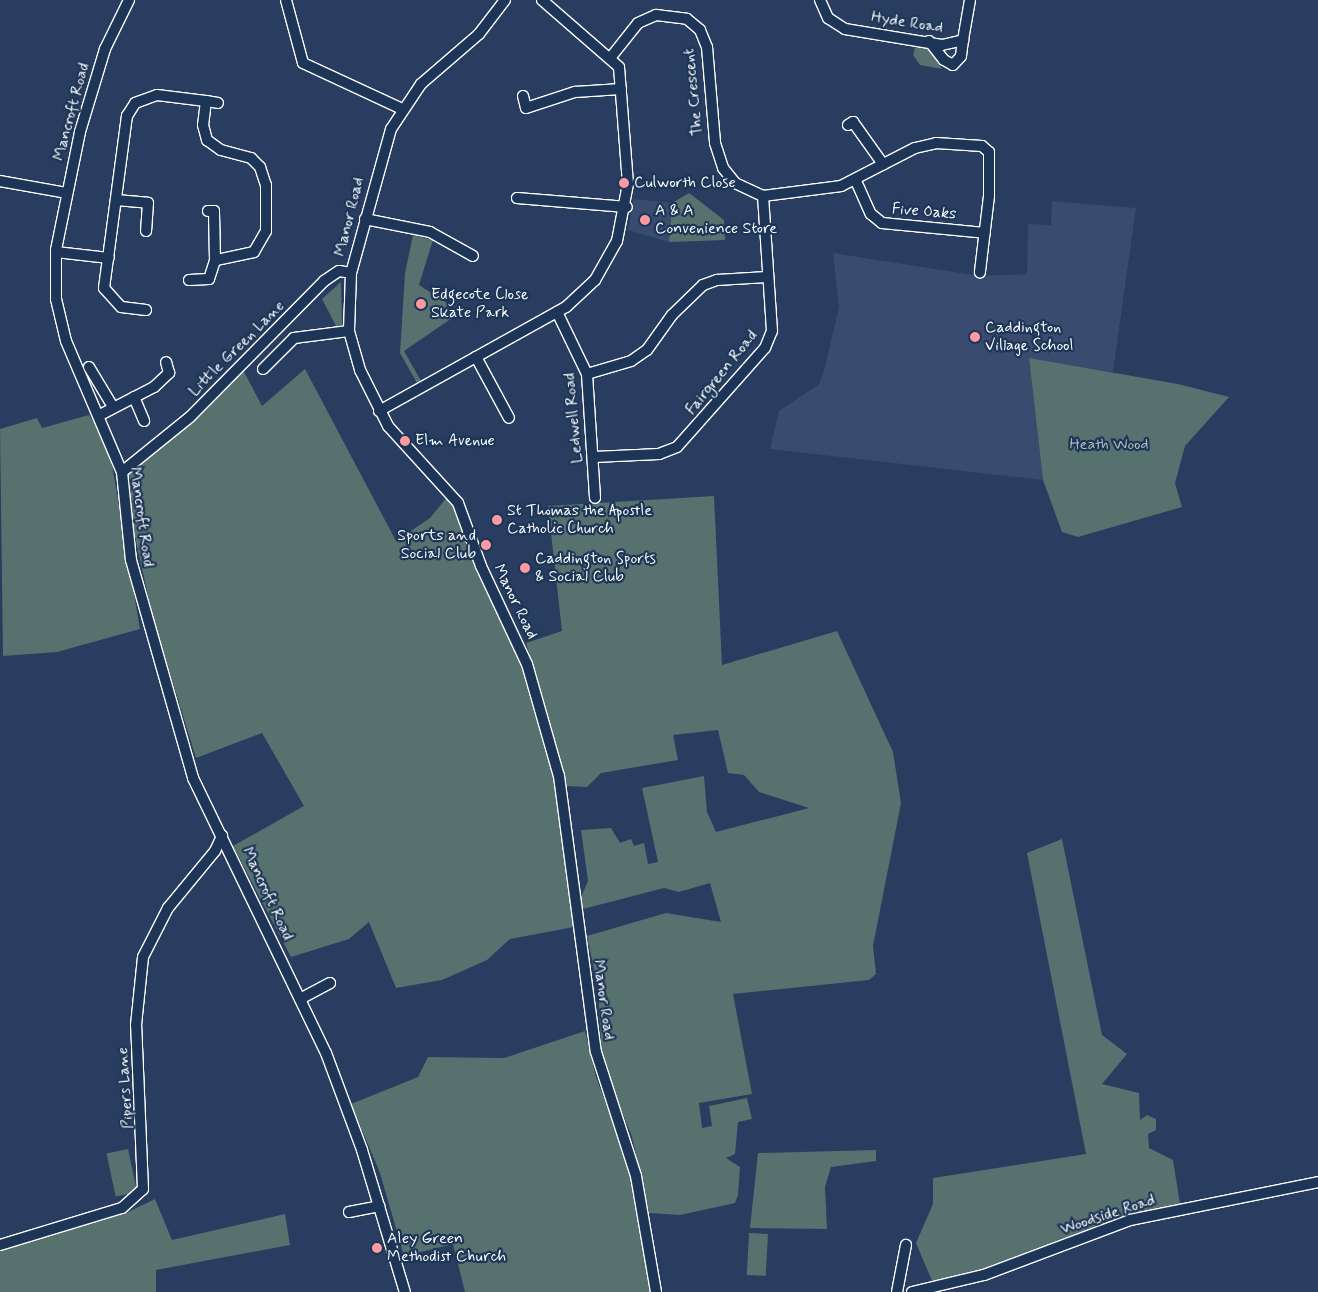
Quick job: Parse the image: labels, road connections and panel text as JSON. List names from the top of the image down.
{
  "streets": {
    "street": [
      "Hyde Road",
      "The Crescent",
      "Mancroft Road",
      "Five Oaks",
      "Manor Road",
      "Little Green Lane",
      "Fairgreen Road",
      "Ledwell Road",
      "Pipers Lane",
      "Woodside Road"
    ]
  },
  "crossings": [
    ["The Crescent", "Fairgreen Road"],
    ["Mancroft Road", "Little Green Lane"],
    ["Mancroft Road", "Pipers Lane"],
    ["Manor Road", "Little Green Lane"],
    ["Fairgreen Road", "Ledwell Road"]
  ],
  "parks": ["Heath Wood"],
  "places": [
    "Culworth Close",
    "A & A Convenience Store",
    "Edgecote Close Skate Park",
    "Caddington Village School",
    "Elm Avenue",
    "St Thomas the Apostle Catholic Church",
    "Sports and Social Club",
    "Caddington Sports & Social Club",
    "Aley Green Methodist Church"
  ]
}
